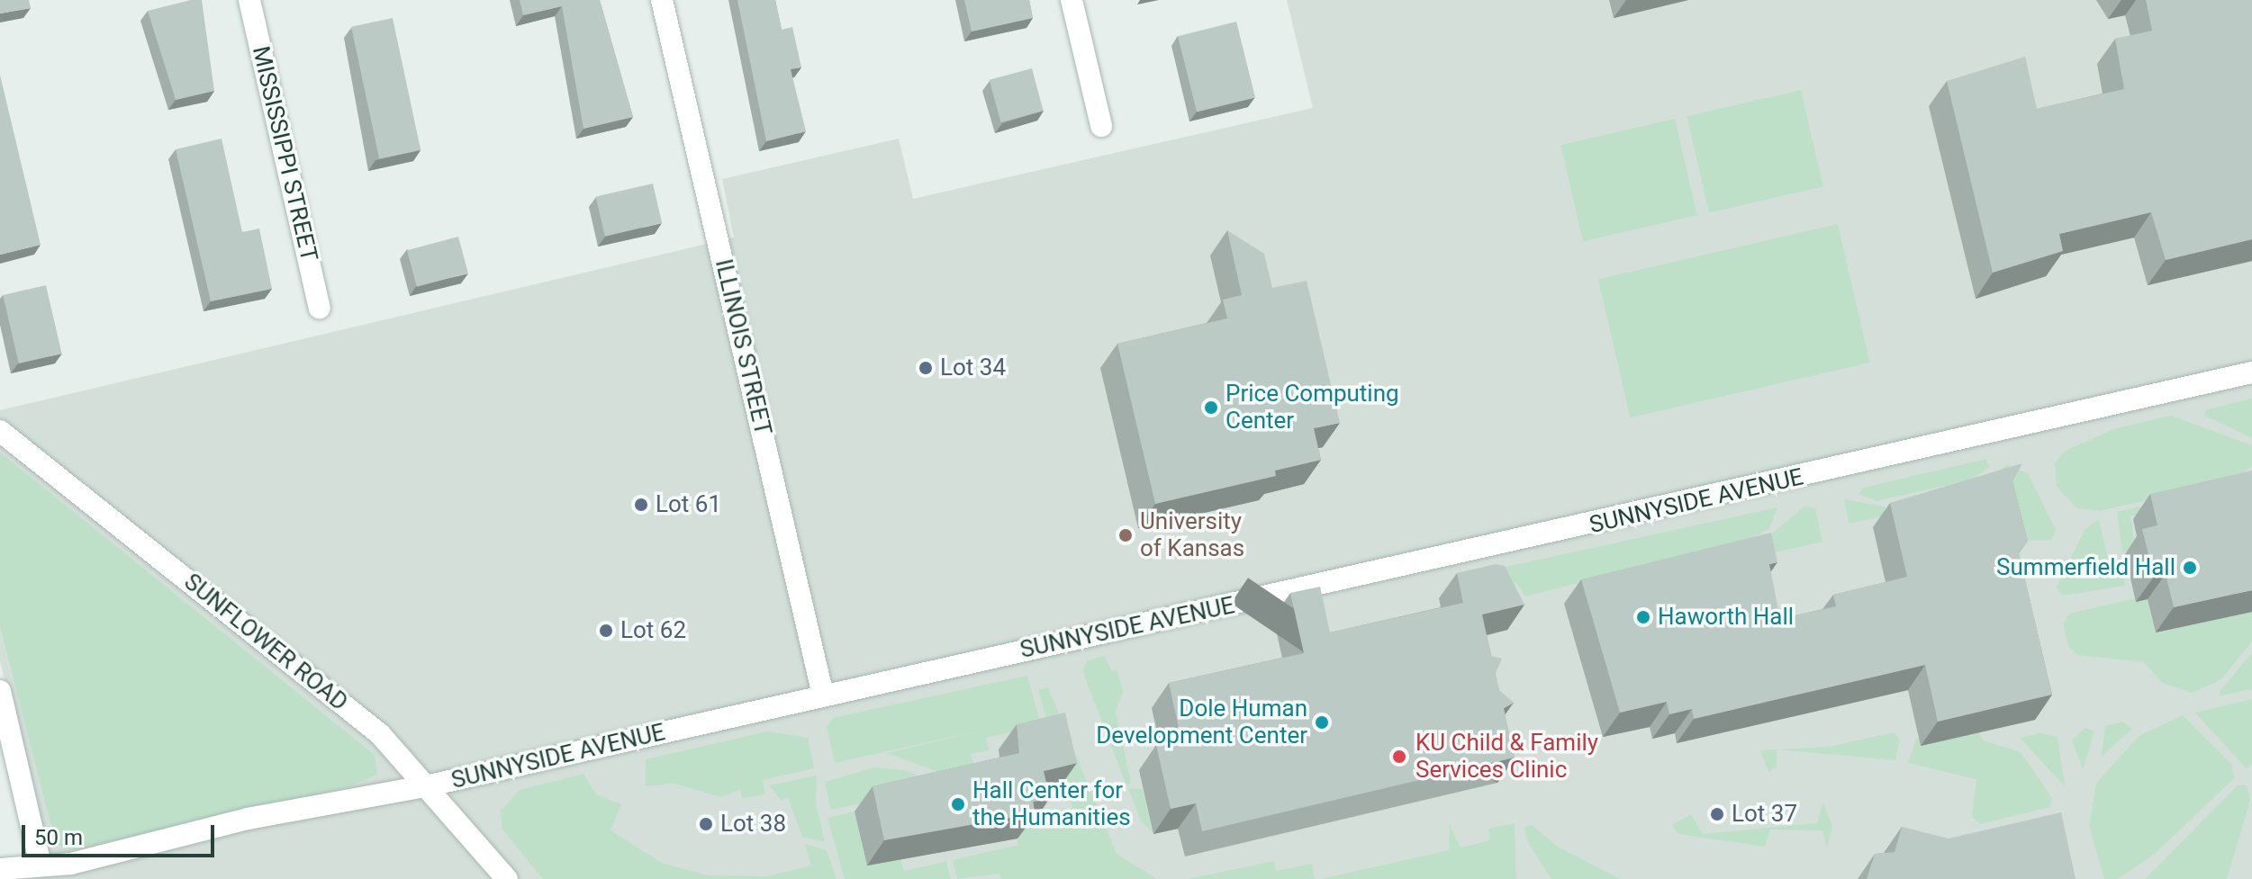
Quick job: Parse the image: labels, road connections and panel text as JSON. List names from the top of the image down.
{
  "streets": {
    "street": [
      "MISSISSIPPI STREET",
      "ILLINOIS STREET",
      "SUNNYSIDE AVENUE",
      "SUNFLOWER ROAD"
    ]
  },
  "crossings": [
    ["ILLINOIS STREET", "SUNNYSIDE AVENUE"],
    ["SUNNYSIDE AVENUE", "SUNFLOWER ROAD"]
  ],
  "places": [
    "Lot 34",
    "Price Computing Center",
    "Lot 61",
    "University of Kansas",
    "Summerfield Hall",
    "Haworth Hall",
    "Lot 62",
    "Dole Human Development Center",
    "KU Child & Family Services Clinic",
    "Hall Center for the Humanities",
    "Lot 37",
    "Lot 38"
  ],
  "scale_bar": "50 m"
}
